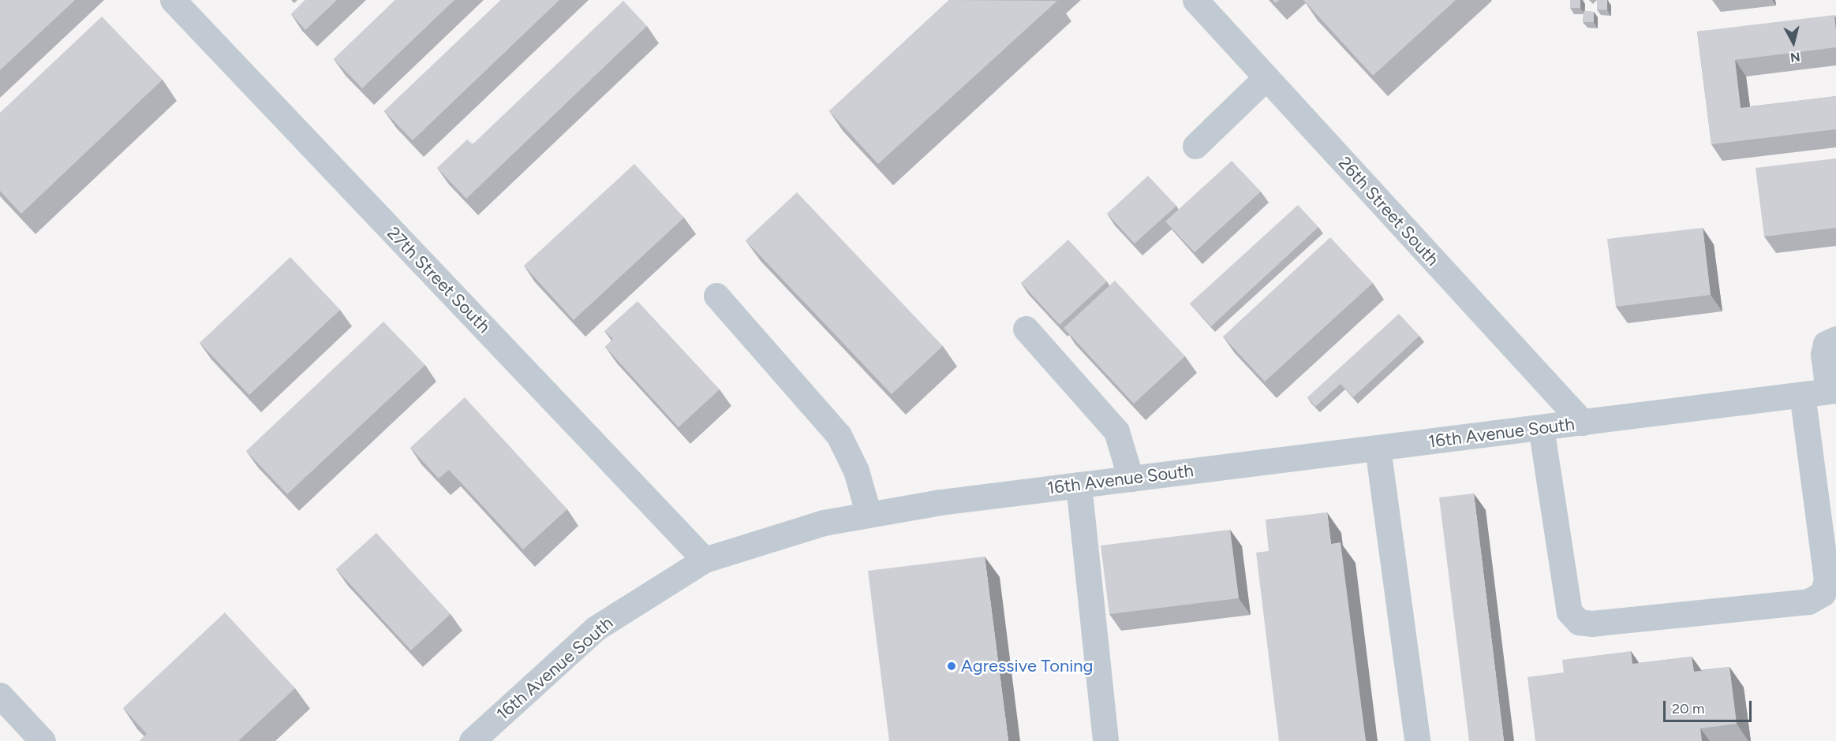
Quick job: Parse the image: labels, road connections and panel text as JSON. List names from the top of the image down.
{
  "streets": {
    "street": ["26th Street South", "27th Street South", "16th Avenue South"]
  },
  "crossings": [
    ["26th Street South", "16th Avenue South"],
    ["27th Street South", "16th Avenue South"]
  ],
  "places": ["Agressive Toning"],
  "scale_bar": "20 m",
  "north": "bottom"
}
